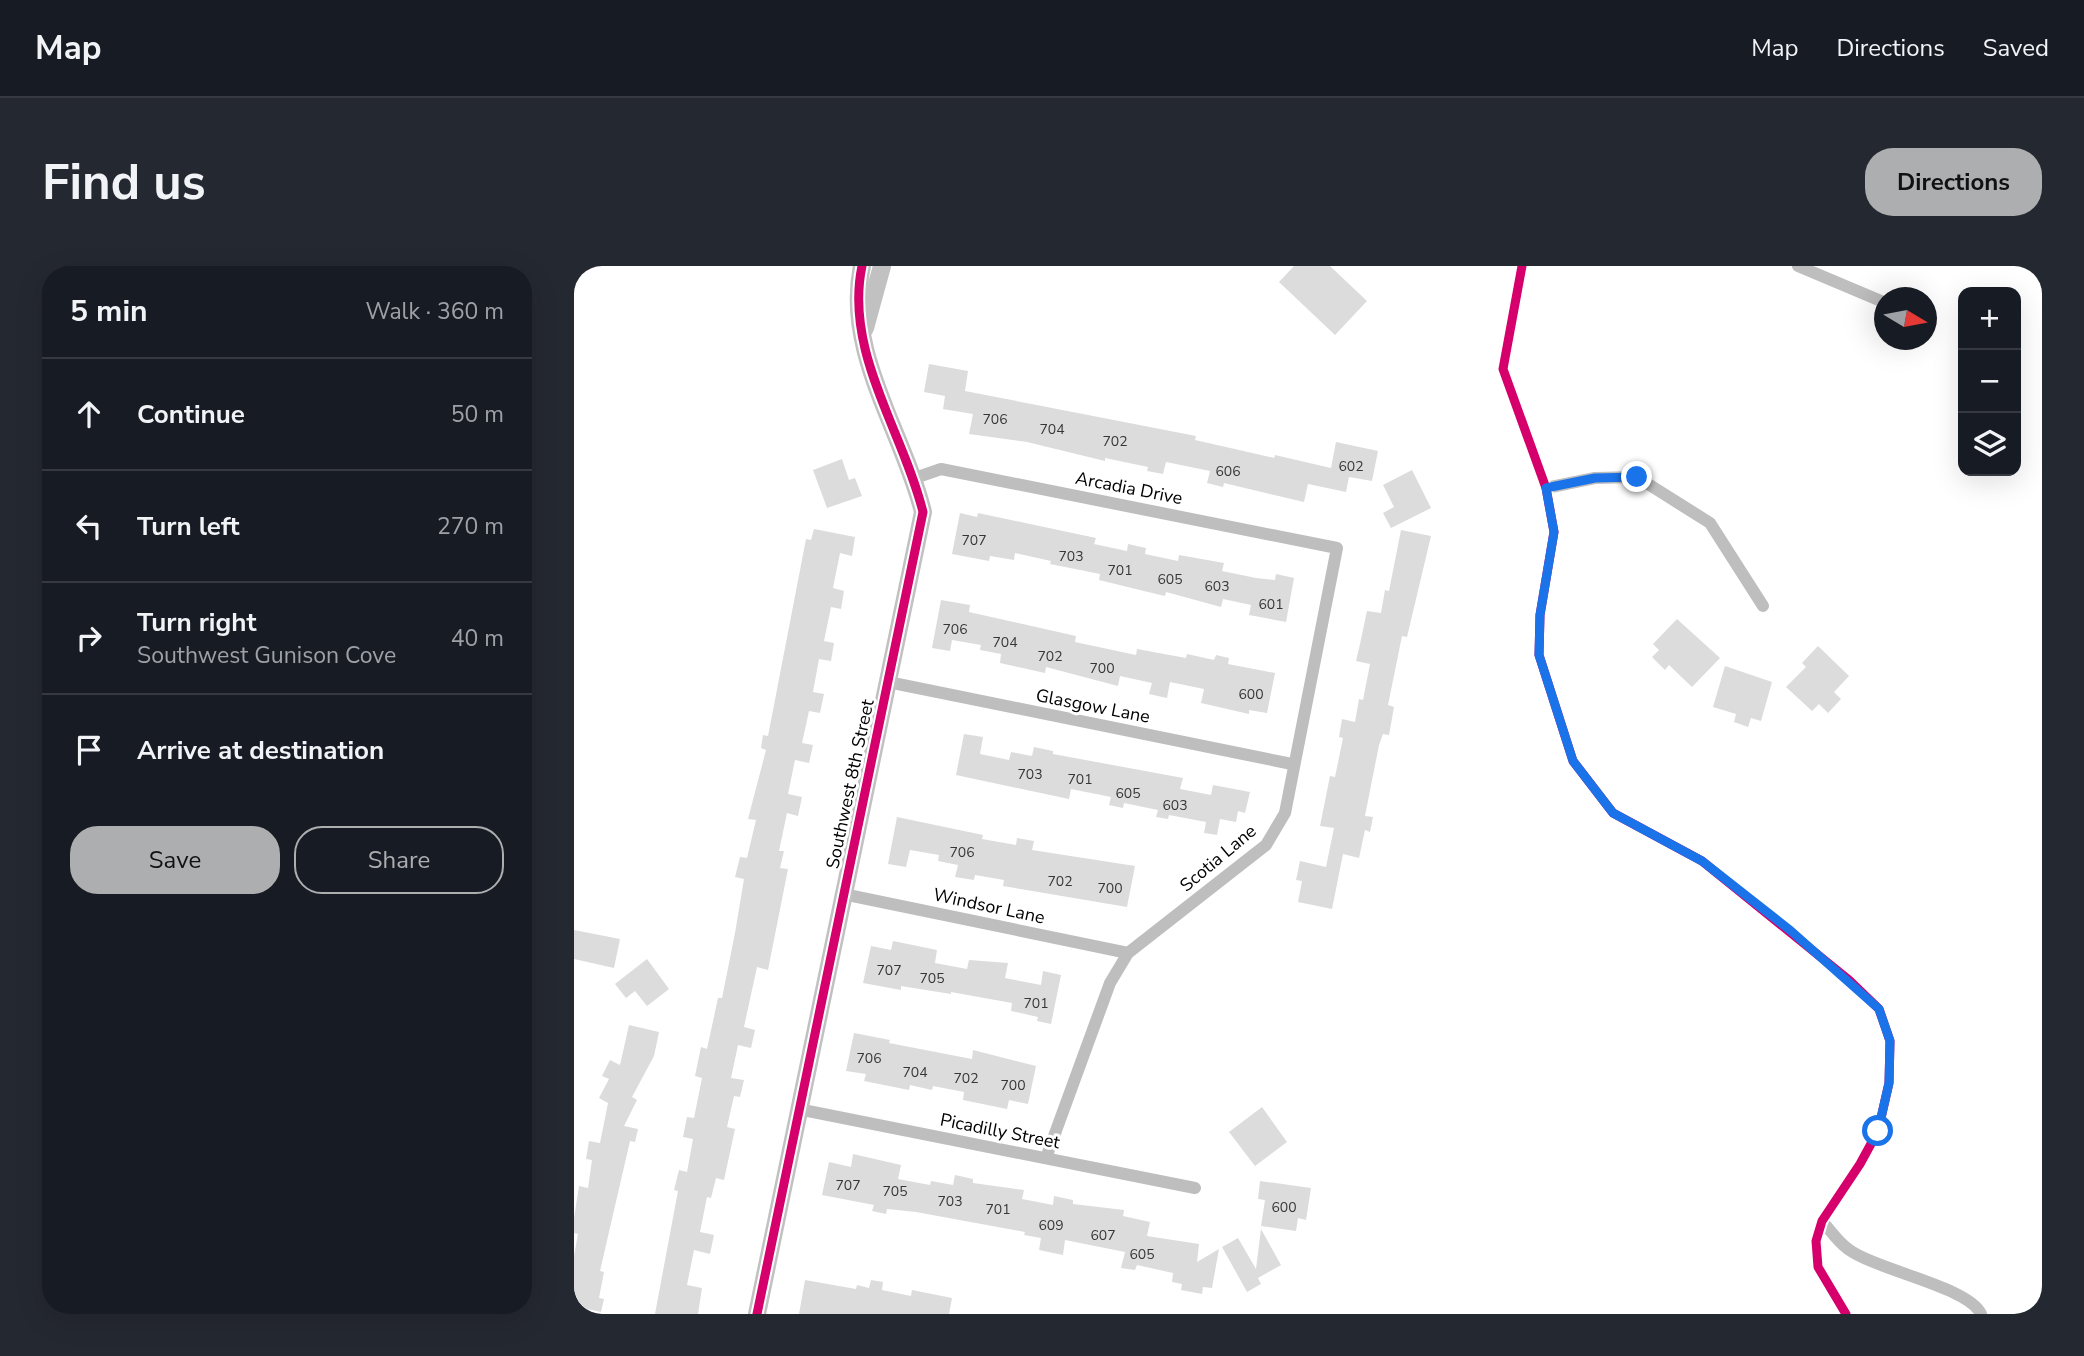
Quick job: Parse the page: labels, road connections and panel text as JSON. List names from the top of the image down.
{
  "streets": {
    "street": [
      "Arcadia Drive",
      "Glasgow Lane",
      "Southwest 8th Street",
      "Scotia Lane",
      "Windsor Lane",
      "Picadilly Street"
    ]
  },
  "crossings": [
    ["Arcadia Drive", "Southwest 8th Street"],
    ["Arcadia Drive", "Scotia Lane"],
    ["Glasgow Lane", "Southwest 8th Street"],
    ["Glasgow Lane", "Scotia Lane"],
    ["Southwest 8th Street", "Windsor Lane"],
    ["Southwest 8th Street", "Picadilly Street"],
    ["Scotia Lane", "Windsor Lane"],
    ["Scotia Lane", "Picadilly Street"]
  ],
  "house_numbers": [
    "706",
    "704",
    "702",
    "602",
    "606",
    "707",
    "703",
    "701",
    "605",
    "603",
    "601",
    "706",
    "704",
    "702",
    "700",
    "600",
    "703",
    "701",
    "605",
    "603",
    "706",
    "702",
    "700",
    "707",
    "705",
    "701",
    "706",
    "704",
    "702",
    "700",
    "707",
    "705",
    "703",
    "600",
    "701",
    "609",
    "607",
    "605"
  ],
  "north": "right",
  "page": {
    "header": "Map",
    "nav": ["Map", "Directions", "Saved"],
    "buttons": [
      "Directions",
      ["Save", "Share"]
    ],
    "title": "Find us",
    "heading": ["5 min", "Walk · 360 m"],
    "map_buttons": ["+", "−"],
    "list": [
      ["Continue", "50 m"],
      ["Turn left", "270 m"],
      ["Turn right", "Southwest Gunison Cove", "40 m"],
      "Arrive at destination"
    ]
  }
}
